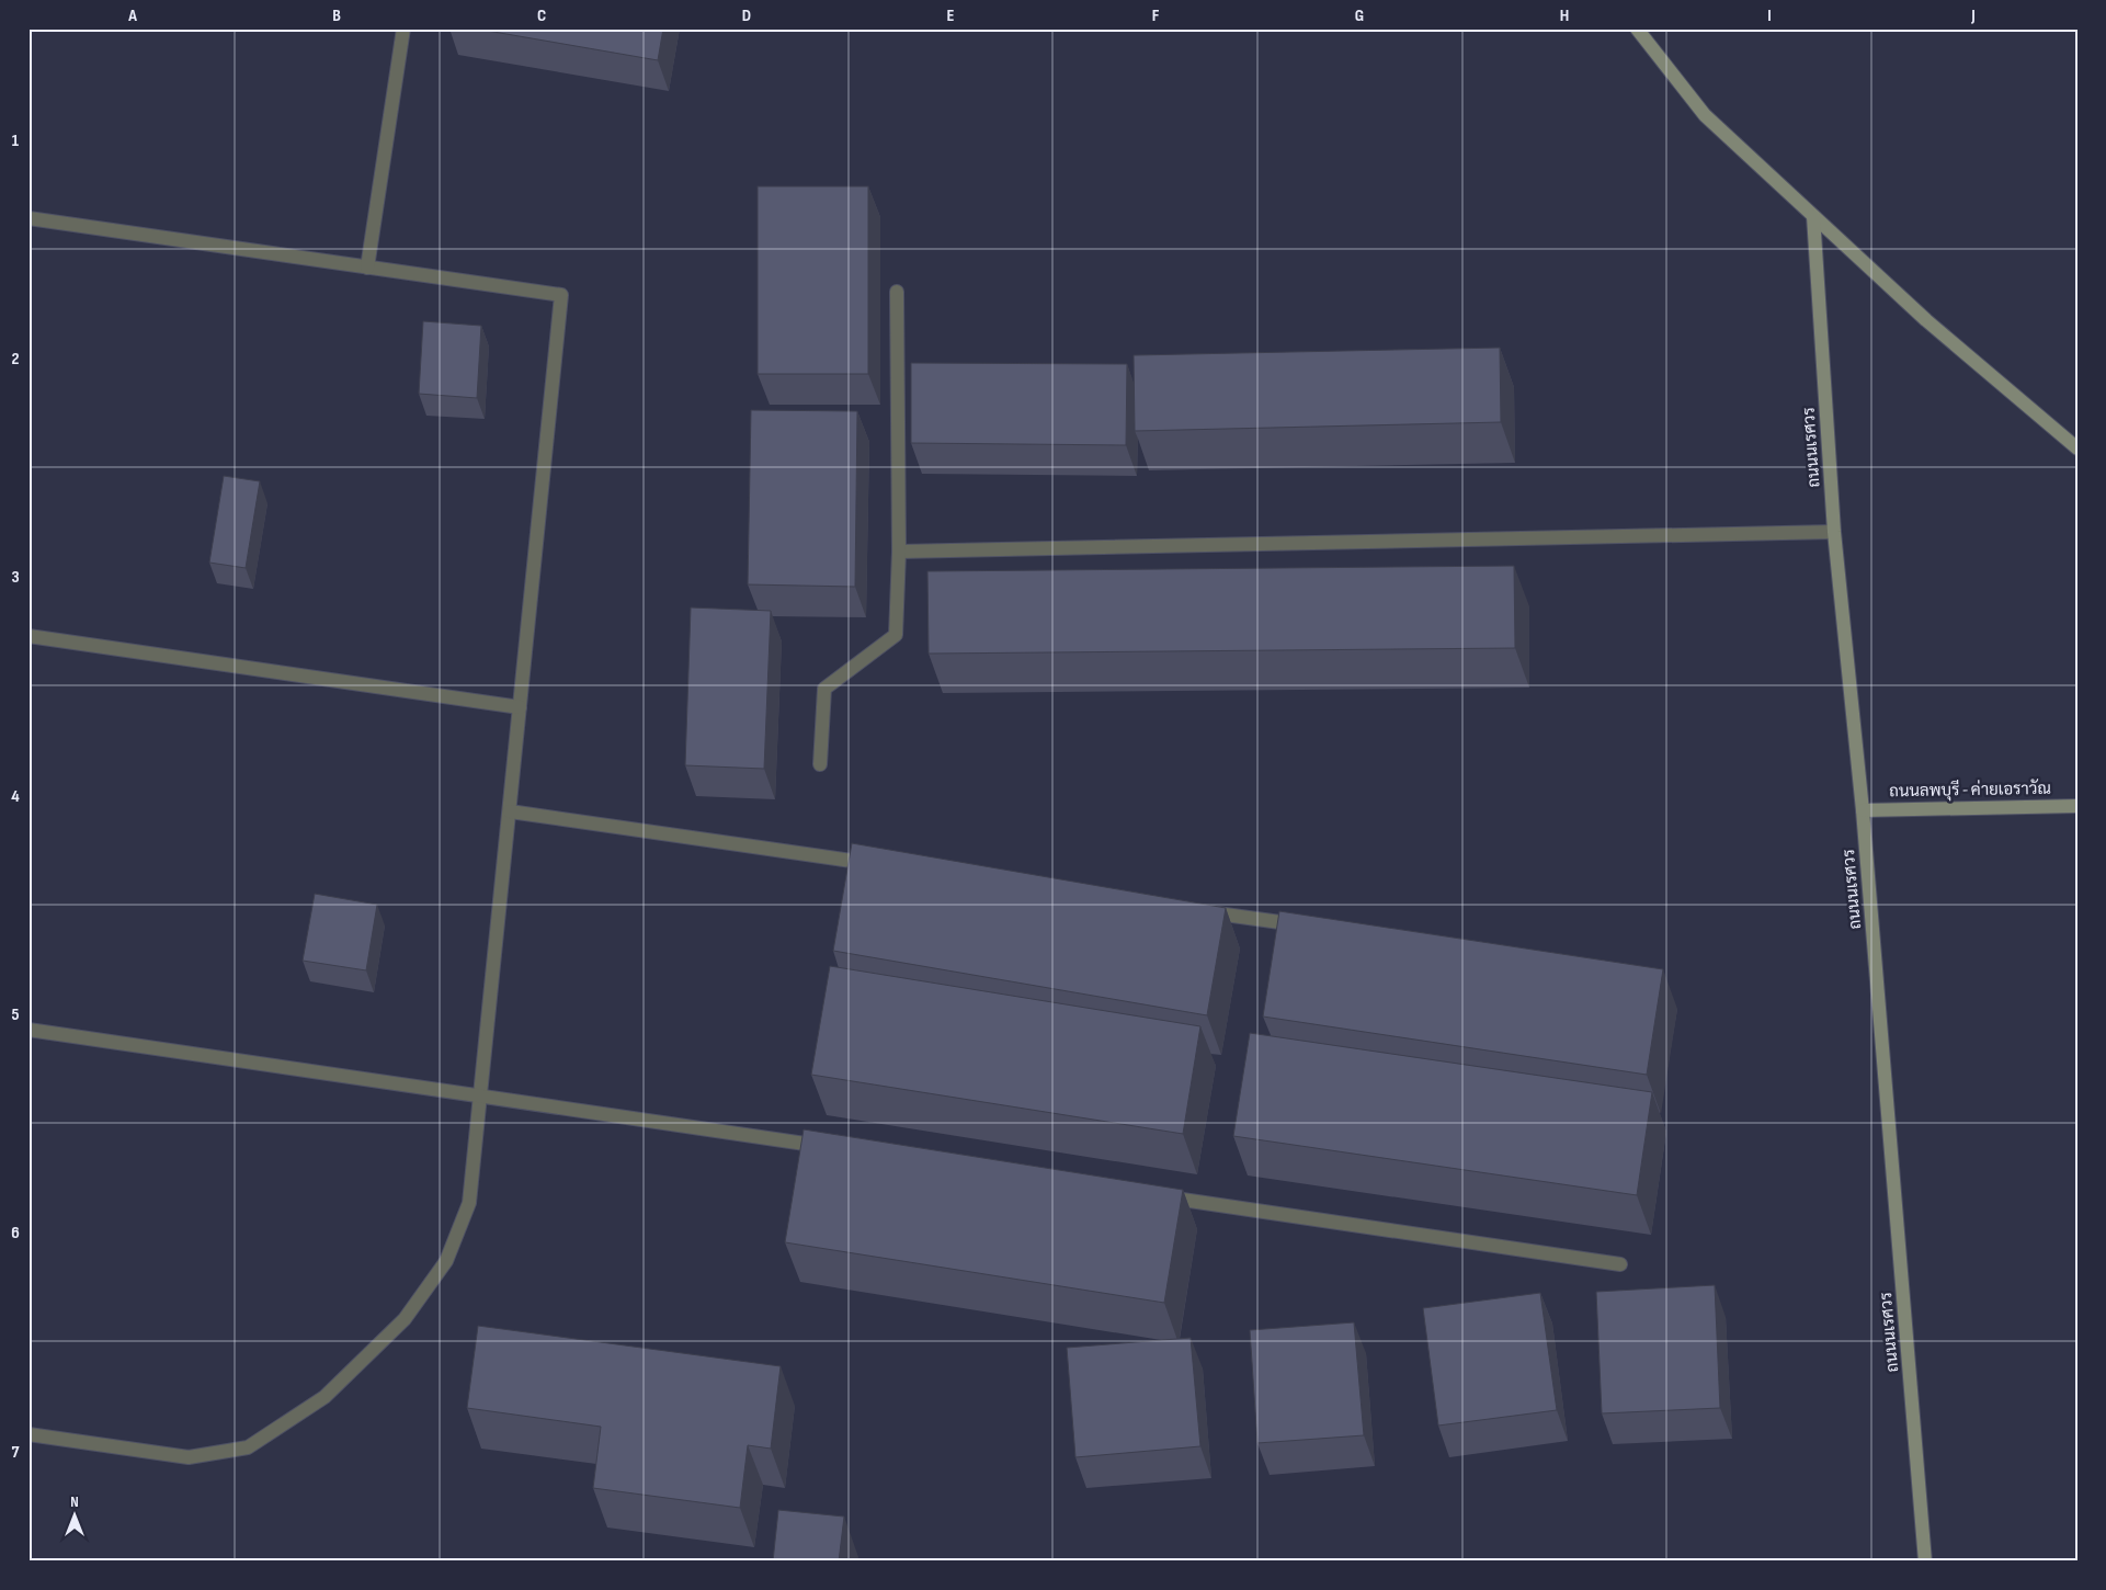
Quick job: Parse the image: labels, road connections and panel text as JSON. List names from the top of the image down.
{
  "streets": {
    "main road": ["ถนนนเรศวร", "ถนนลพบุรี - ค่ายเอราวัณ"]
  },
  "crossings": [
    ["ถนนนเรศวร", "ถนนลพบุรี - ค่ายเอราวัณ"]
  ],
  "north": "top",
  "grid": {
    "columns": [
      "A",
      "B",
      "C",
      "D",
      "E",
      "F",
      "G",
      "H",
      "I",
      "J"
    ],
    "rows": [
      "1",
      "2",
      "3",
      "4",
      "5",
      "6",
      "7"
    ]
  }
}
